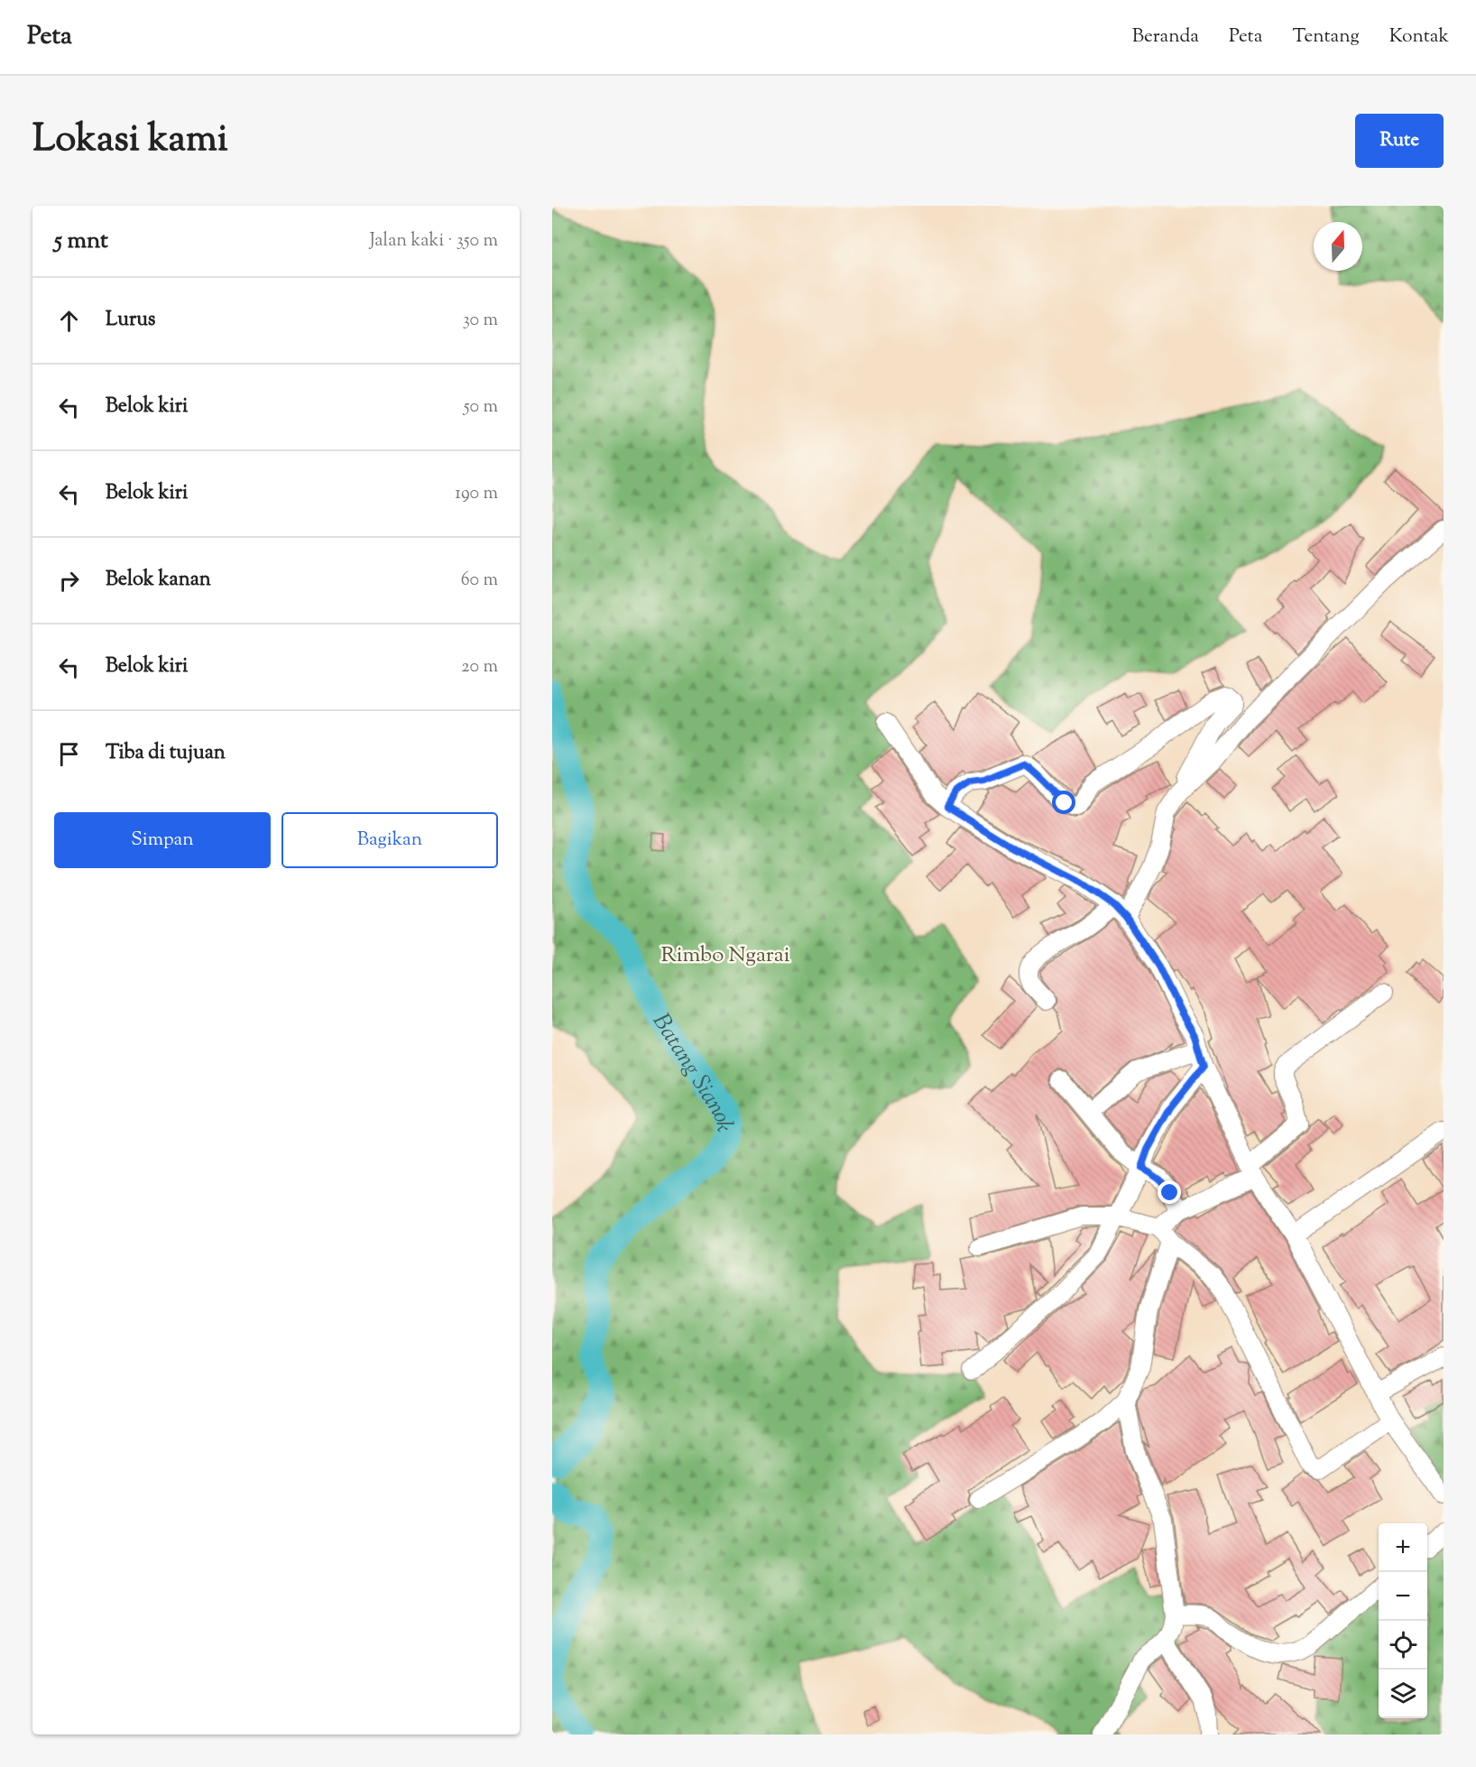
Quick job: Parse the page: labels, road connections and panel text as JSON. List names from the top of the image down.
{
  "water": ["Batang Sianok"],
  "parks": ["Rimbo Ngarai"],
  "north": "top",
  "page": {
    "header": "Peta",
    "nav": [
      "Beranda",
      "Peta",
      "Tentang",
      "Kontak"
    ],
    "title": "Lokasi kami",
    "buttons": [
      "Rute",
      ["Simpan", "Bagikan"]
    ],
    "heading": ["5 mnt", "Jalan kaki · 350 m"],
    "list": [
      ["Lurus", "30 m"],
      ["Belok kiri", "50 m"],
      ["Belok kiri", "190 m"],
      ["Belok kanan", "60 m"],
      ["Belok kiri", "20 m"],
      "Tiba di tujuan"
    ],
    "map_buttons": ["+", "−"]
  }
}
